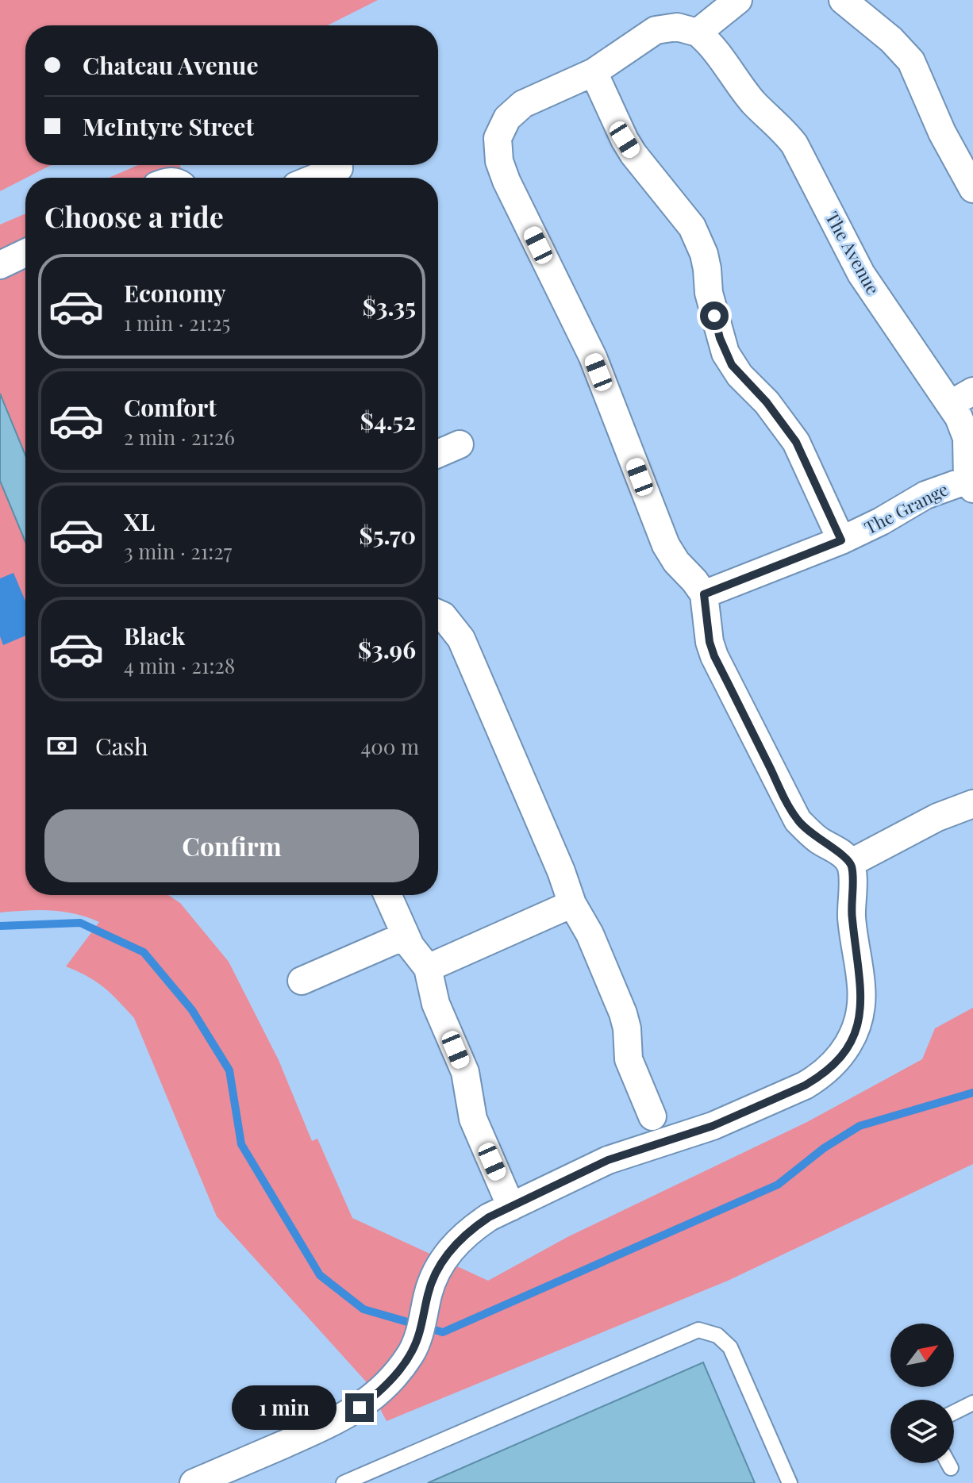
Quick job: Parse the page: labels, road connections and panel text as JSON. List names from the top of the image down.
{
  "streets": {
    "street": ["The Avenue", "The Grange"]
  },
  "crossings": [
    ["The Avenue", "The Grange"]
  ],
  "north": "top right",
  "page": {
    "banner": ["Chateau Avenue", "McIntyre Street"],
    "heading": "Choose a ride",
    "list": [
      {
        "name": "Economy",
        "note": "1 min · 21:25",
        "value": "$3.35"
      },
      {
        "name": "Comfort",
        "note": "2 min · 21:26",
        "value": "$4.52"
      },
      {
        "name": "XL",
        "note": "3 min · 21:27",
        "value": "$5.70"
      },
      {
        "name": "Black",
        "note": "4 min · 21:28",
        "value": "$3.96"
      }
    ],
    "pay": ["Cash", "400 m"],
    "buttons": "Confirm",
    "bubble": "1 min"
  }
}
